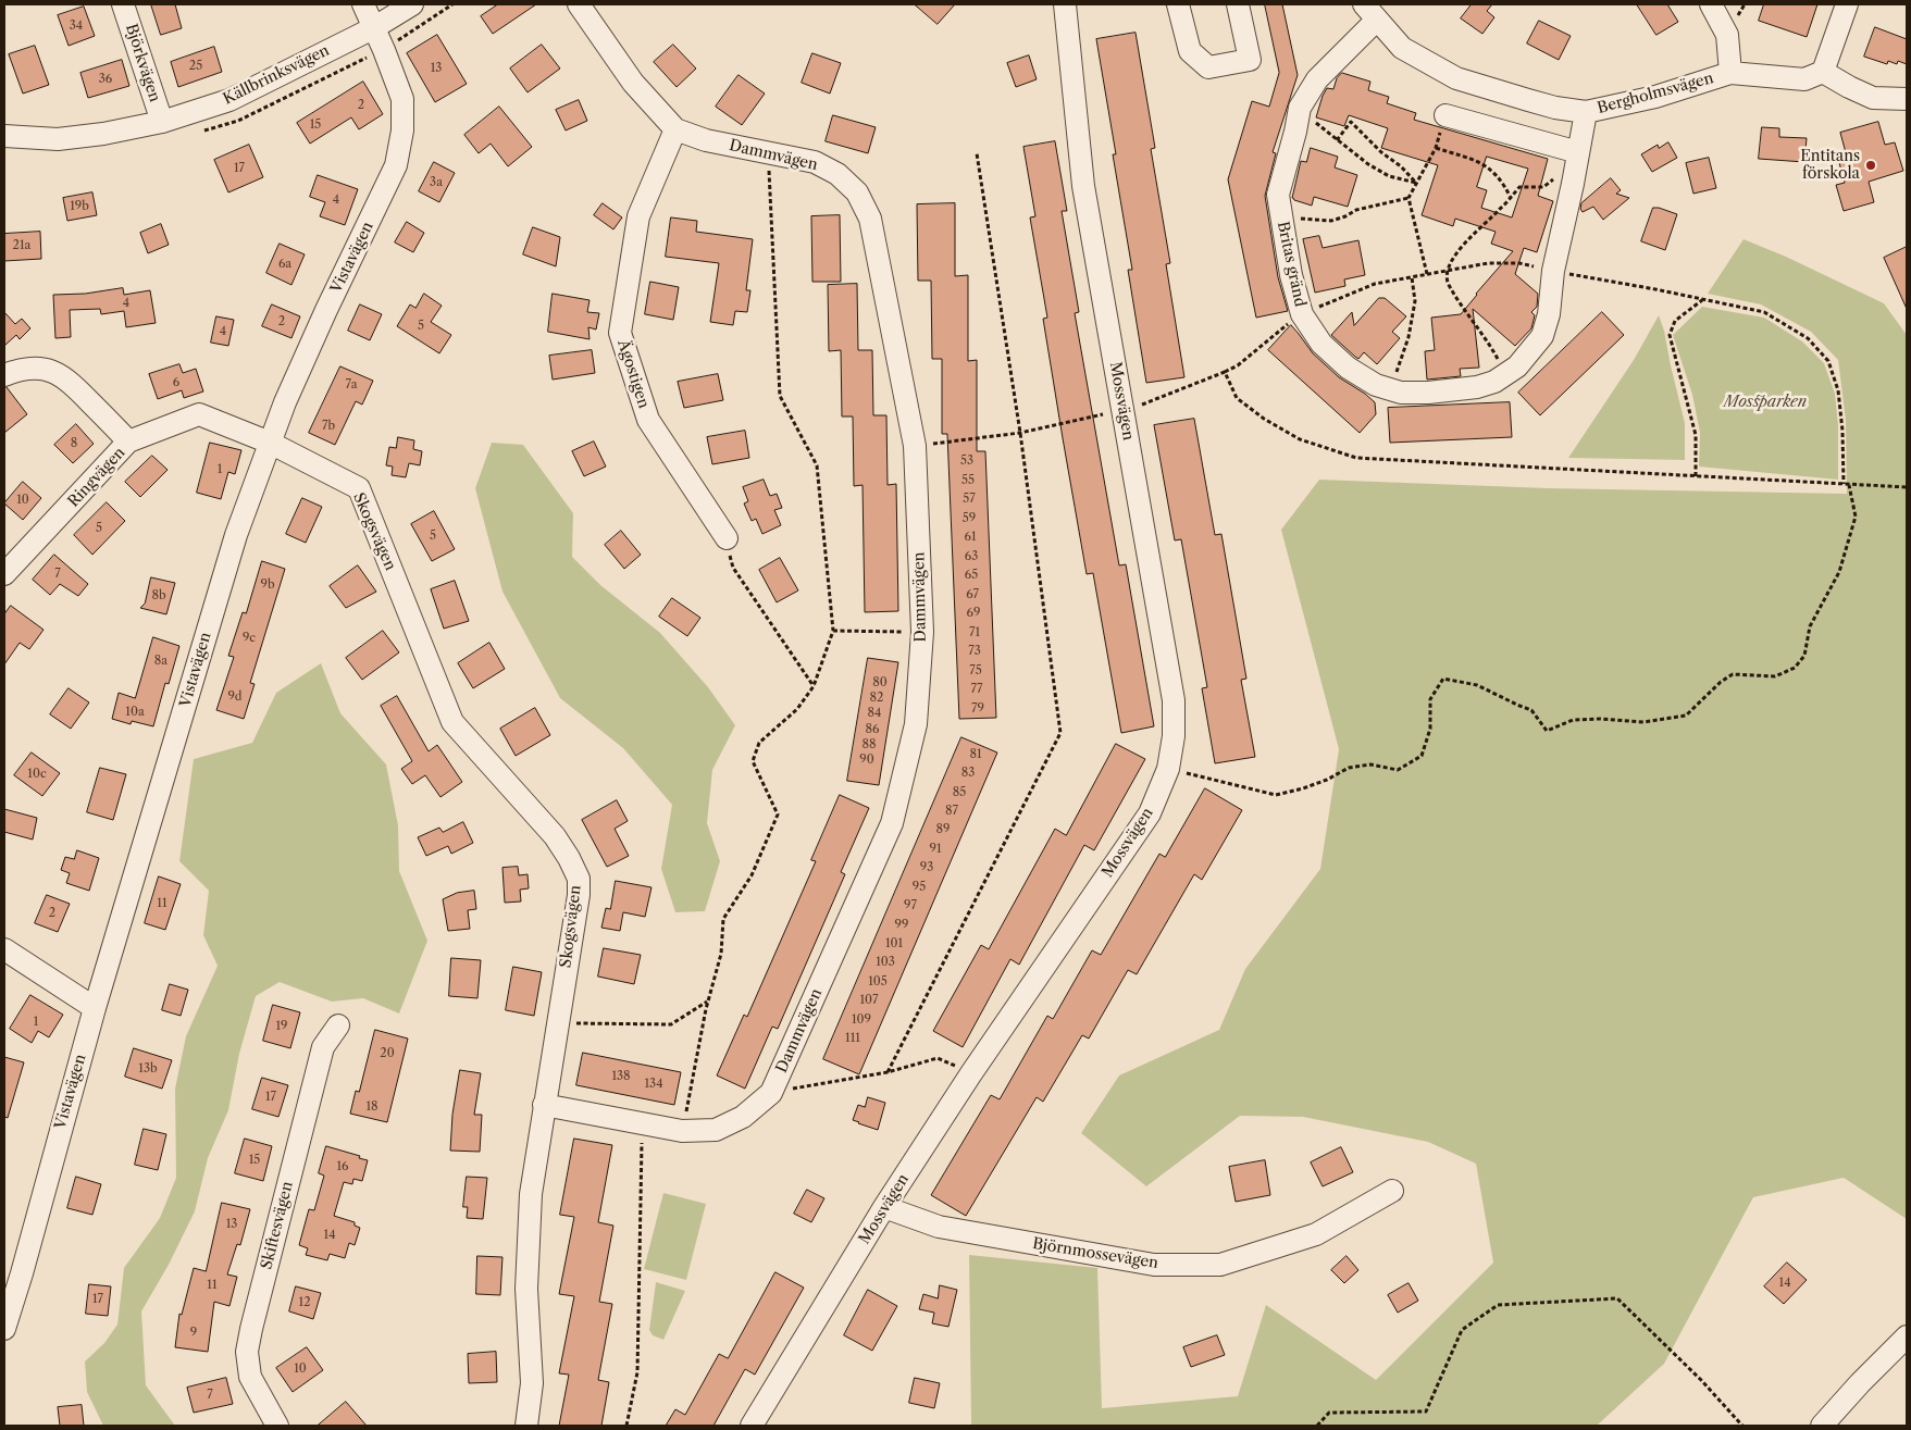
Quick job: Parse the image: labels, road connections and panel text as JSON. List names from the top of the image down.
{
  "streets": {
    "street": [
      "Björkvägen",
      "Källbrinksvägen",
      "Bergholmsvägen",
      "Dammvägen",
      "Vistavägen",
      "Britas gränd",
      "Ägostigen",
      "Mossvägen",
      "Ringvägen",
      "Skogsvägen",
      "Skiftesvägen",
      "Björnmossevägen"
    ]
  },
  "crossings": [
    ["Björkvägen", "Källbrinksvägen"],
    ["Källbrinksvägen", "Vistavägen"],
    ["Bergholmsvägen", "Britas gränd"],
    ["Dammvägen", "Ägostigen"],
    ["Dammvägen", "Skogsvägen"],
    ["Vistavägen", "Ringvägen"],
    ["Vistavägen", "Skogsvägen"],
    ["Mossvägen", "Björnmossevägen"],
    ["Ringvägen", "Skogsvägen"]
  ],
  "parks": ["Mossparken"],
  "places": ["Entitans förskola"],
  "house_numbers": [
    "34",
    "25",
    "13",
    "36",
    "2",
    "15",
    "17",
    "3a",
    "4",
    "19b",
    "21a",
    "6a",
    "4",
    "2",
    "5",
    "4",
    "6",
    "7a",
    "7b",
    "8",
    "53",
    "1",
    "55",
    "57",
    "10",
    "59",
    "5",
    "5",
    "61",
    "63",
    "7",
    "65",
    "9b",
    "67",
    "8b",
    "69",
    "71",
    "9c",
    "73",
    "8a",
    "75",
    "80",
    "77",
    "9d",
    "82",
    "79",
    "10a",
    "84",
    "86",
    "88",
    "81",
    "90",
    "83",
    "10c",
    "85",
    "87",
    "89",
    "91",
    "93",
    "95",
    "11",
    "97",
    "2",
    "99",
    "101",
    "103",
    "105",
    "107",
    "109",
    "1",
    "19",
    "111",
    "20",
    "13b",
    "138",
    "134",
    "17",
    "18",
    "15",
    "16",
    "13",
    "14",
    "14",
    "11",
    "17",
    "12",
    "9",
    "10",
    "7"
  ]
}
